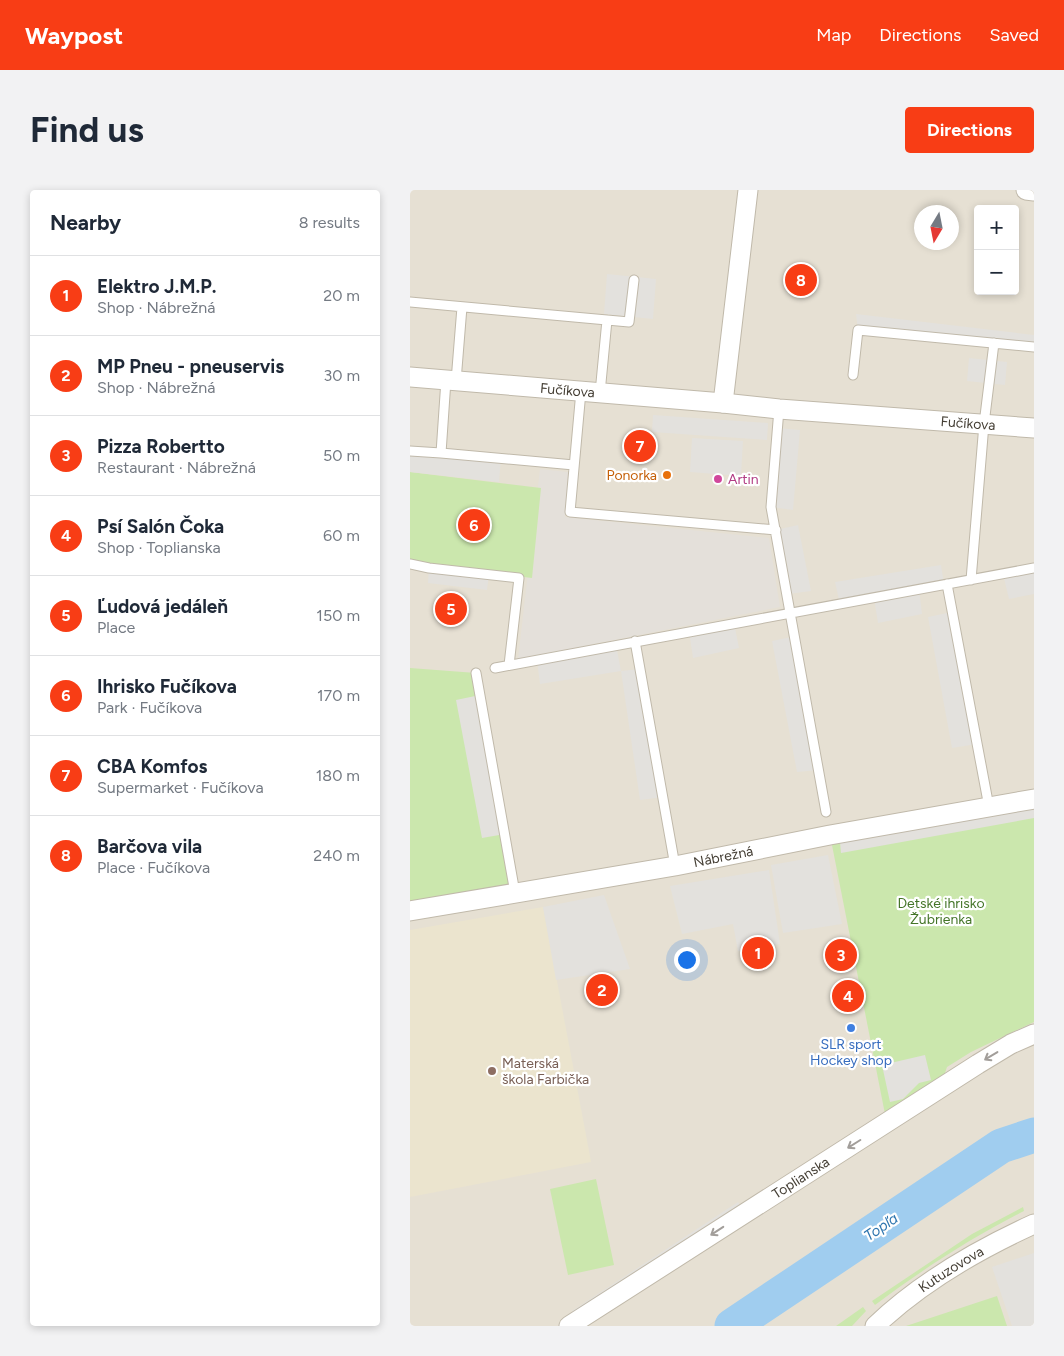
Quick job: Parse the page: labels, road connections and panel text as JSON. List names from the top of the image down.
{
  "streets": {
    "street": [
      "Fučíkova",
      "Nábrežná",
      "Toplianska",
      "Kutuzovova"
    ]
  },
  "one_way": ["Toplianska"],
  "water": ["Topľa"],
  "parks": ["Detské ihrisko Žubrienka"],
  "places": [
    "Ponorka",
    "Artin",
    "SLR sport Hockey shop",
    "Materská škola Farbička"
  ],
  "north": "bottom",
  "page": {
    "header": "Waypost",
    "nav": ["Map", "Directions", "Saved"],
    "buttons": "Directions",
    "title": "Find us",
    "heading": ["Nearby", "8 results"],
    "map_buttons": ["+", "−"],
    "list": [
      {
        "mark": "1",
        "name": "Elektro J.M.P.",
        "note": "Shop · Nábrežná",
        "value": "20 m"
      },
      {
        "mark": "2",
        "name": "MP Pneu - pneuservis",
        "note": "Shop · Nábrežná",
        "value": "30 m"
      },
      {
        "mark": "3",
        "name": "Pizza Robertto",
        "note": "Restaurant · Nábrežná",
        "value": "50 m"
      },
      {
        "mark": "4",
        "name": "Psí Salón Čoka",
        "note": "Shop · Toplianska",
        "value": "60 m"
      },
      {
        "mark": "5",
        "name": "Ľudová jedáleň",
        "note": "Place",
        "value": "150 m"
      },
      {
        "mark": "6",
        "name": "Ihrisko Fučíkova",
        "note": "Park · Fučíkova",
        "value": "170 m"
      },
      {
        "mark": "7",
        "name": "CBA Komfos",
        "note": "Supermarket · Fučíkova",
        "value": "180 m"
      },
      {
        "mark": "8",
        "name": "Barčova vila",
        "note": "Place · Fučíkova",
        "value": "240 m"
      }
    ],
    "pins": [
      "8",
      "7",
      "6",
      "5",
      "1",
      "3",
      "2",
      "4"
    ]
  }
}
